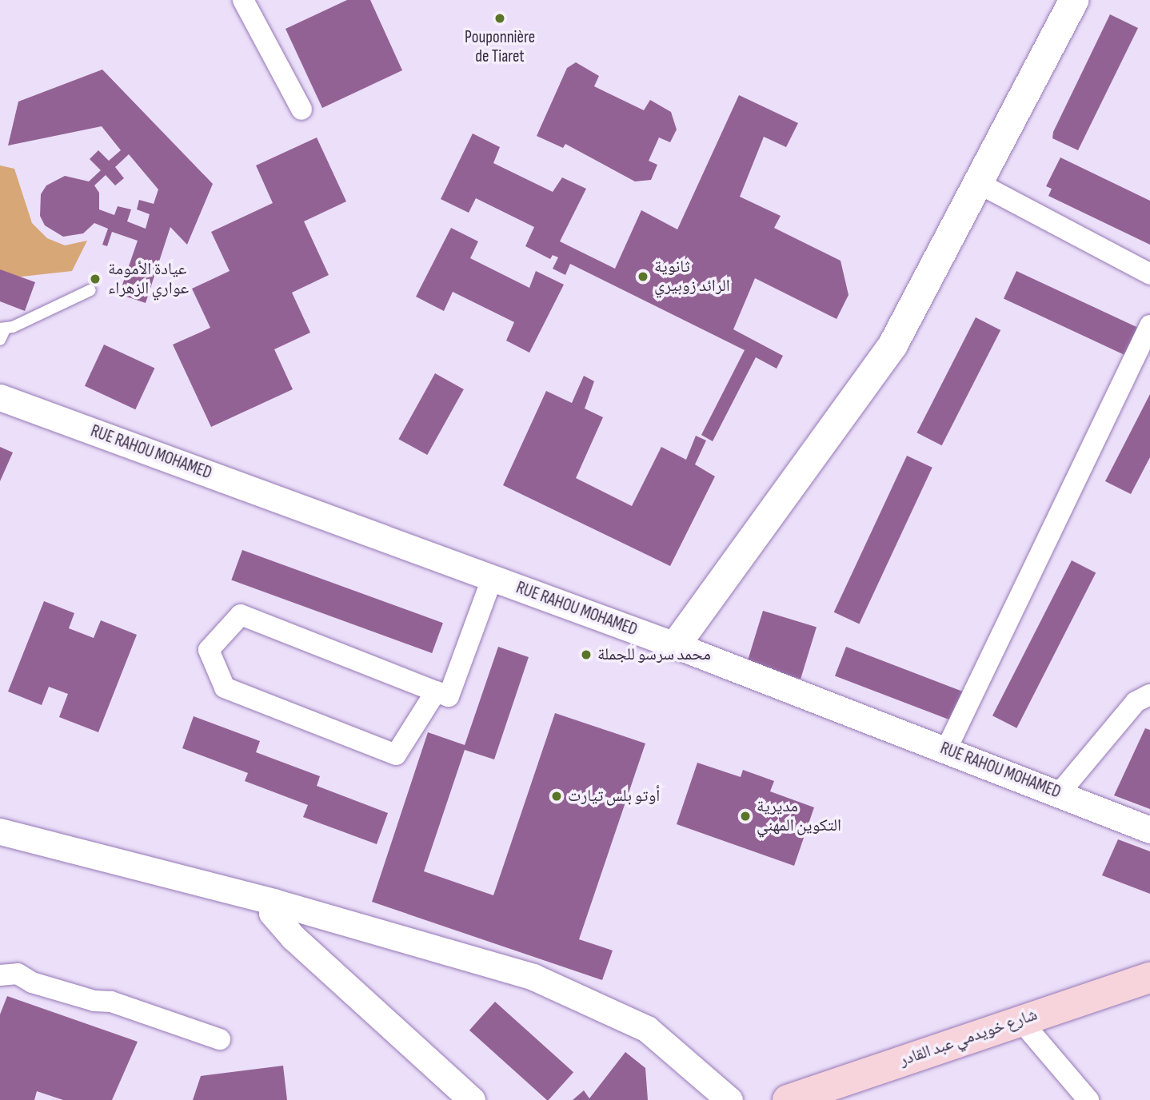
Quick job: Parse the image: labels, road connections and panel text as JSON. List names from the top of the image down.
{
  "streets": {
    "main road": ["شارع خويدمي عبد القادر"],
    "street": ["RUE RAHOU MOHAMED"]
  },
  "places": [
    "Pouponnière de Tiaret",
    "ثانوية الرائد زوبيري",
    "عيادة الأمومة عواري الزهراء",
    "محمد سرسو للجملة",
    "أوتو بلس تيارت",
    "مديرية التكوين المهني"
  ]
}
